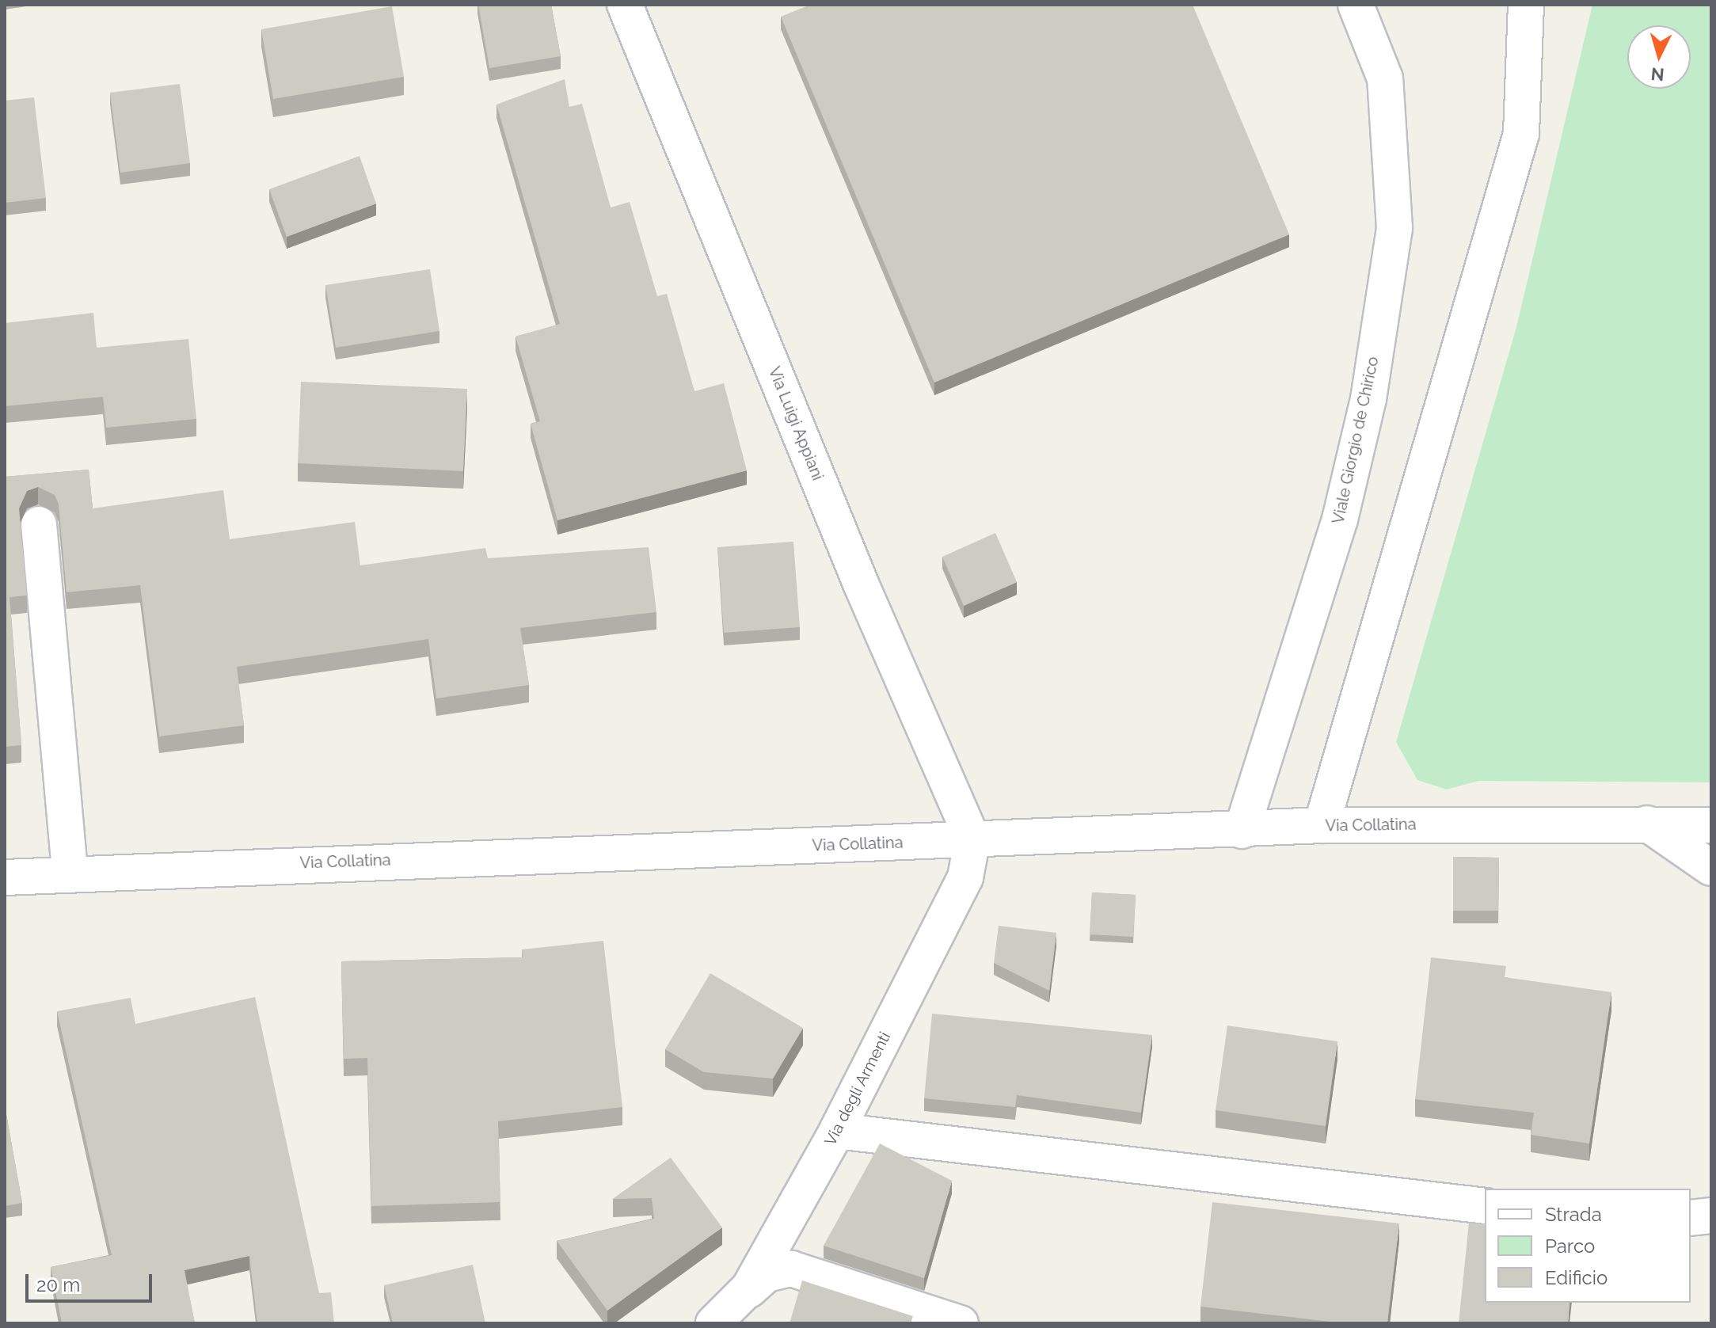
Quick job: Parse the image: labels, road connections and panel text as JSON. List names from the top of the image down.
{
  "streets": {
    "street": [
      "Via Luigi Appiani",
      "Viale Giorgio de Chirico",
      "Via Collatina",
      "Via degli Armenti"
    ]
  },
  "crossings": [
    ["Via Luigi Appiani", "Via Collatina"],
    ["Via Luigi Appiani", "Via degli Armenti"],
    ["Viale Giorgio de Chirico", "Via Collatina"],
    ["Via Collatina", "Via degli Armenti"]
  ],
  "legend": ["Strada", "Parco", "Edificio"],
  "scale_bar": "20 m",
  "north": "bottom"
}
